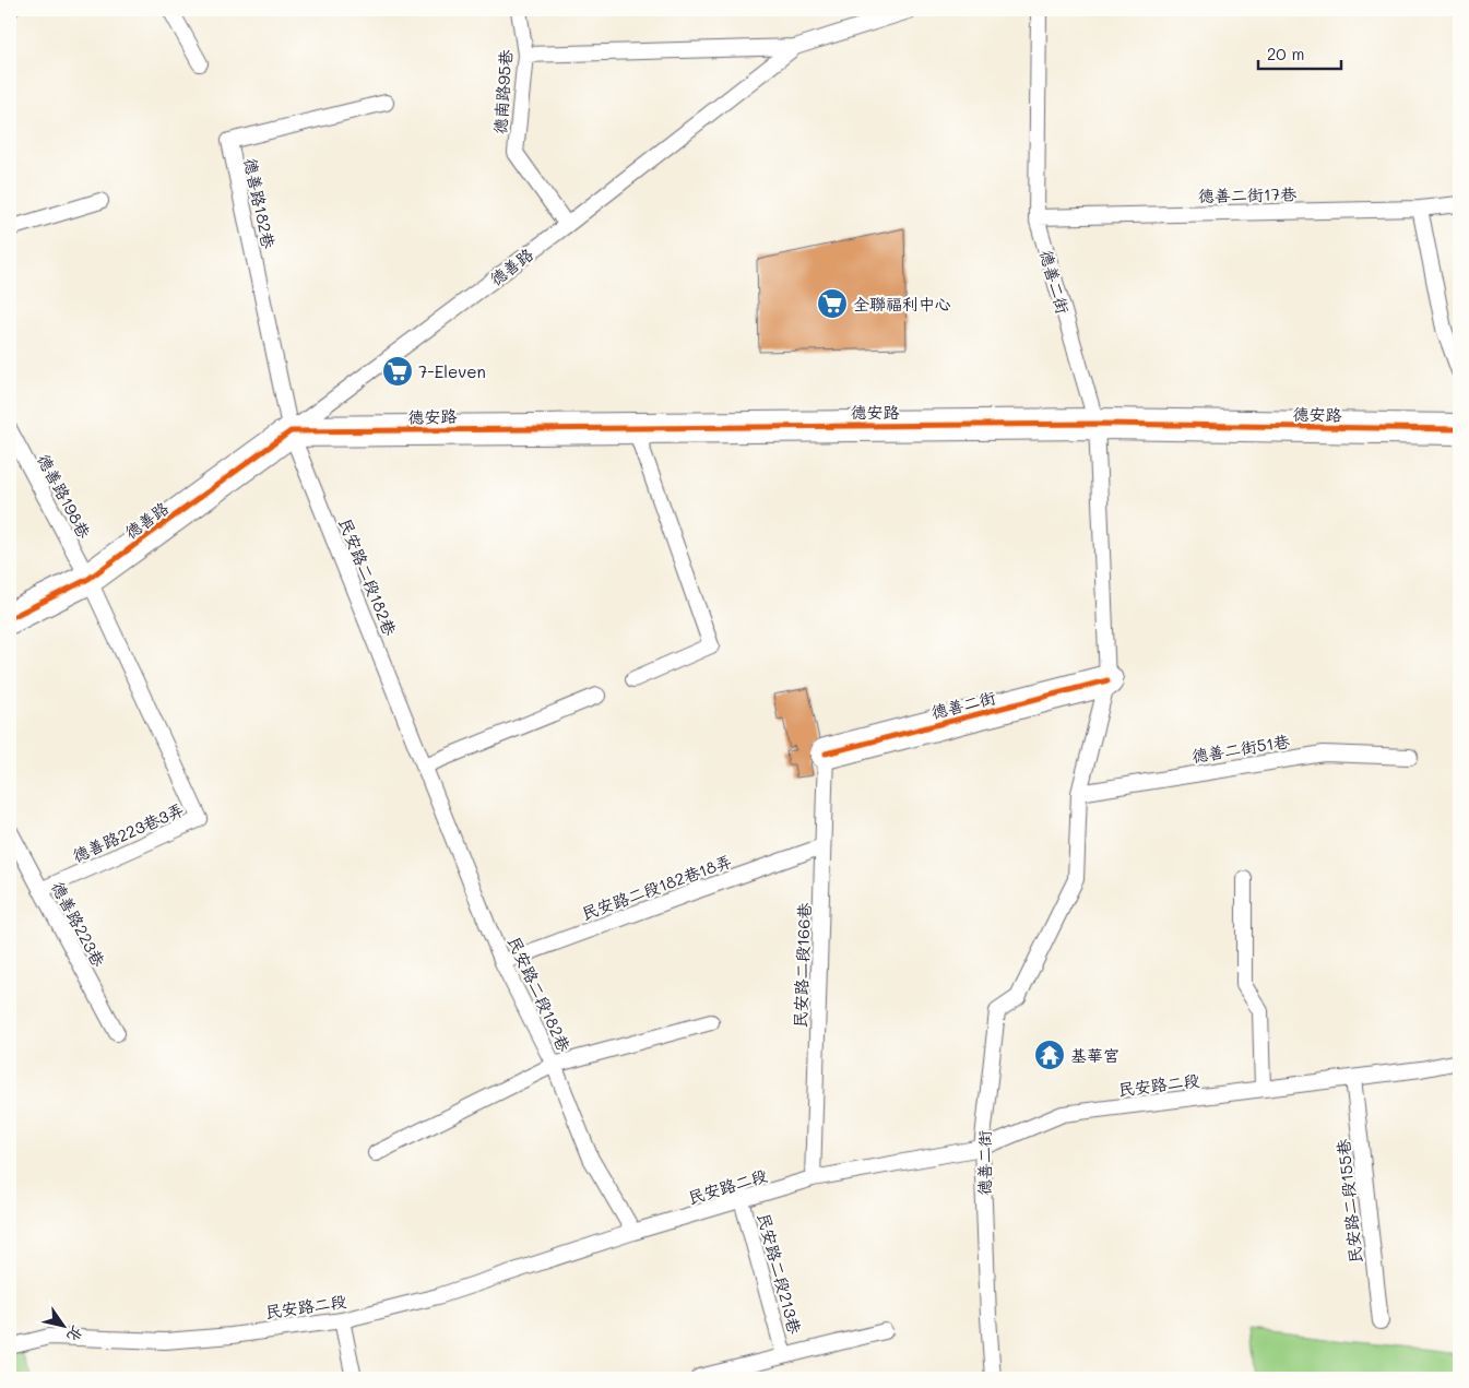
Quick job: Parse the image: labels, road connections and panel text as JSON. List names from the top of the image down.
{
  "streets": {
    "street": ["德善路", "德善二街", "德安路"],
    "lane": [
      "德南路95巷",
      "德善二街17巷",
      "德善路182巷",
      "德善路198巷",
      "民安路二段182巷",
      "德善二街51巷",
      "德善路223巷3弄",
      "民安路二段182巷18弄",
      "德善路223巷",
      "民安路二段166巷",
      "民安路二段",
      "民安路二段155巷",
      "民安路二段213巷"
    ]
  },
  "crossings": [
    ["德南路95巷", "德善路"],
    ["德善二街17巷", "德善二街"],
    ["德善路182巷", "德善路"],
    ["德善路182巷", "德安路"],
    ["德善路182巷", "民安路二段182巷"],
    ["德善路", "德安路"],
    ["德善路", "德善路198巷"],
    ["德善路", "民安路二段182巷"],
    ["德善二街", "德安路"],
    ["德善二街", "德善二街51巷"],
    ["德善二街", "民安路二段166巷"],
    ["德善二街", "民安路二段"],
    ["德安路", "民安路二段182巷"],
    ["德善路198巷", "德善路223巷3弄"],
    ["民安路二段182巷", "民安路二段182巷18弄"],
    ["民安路二段182巷", "民安路二段"],
    ["德善路223巷3弄", "德善路223巷"],
    ["民安路二段182巷18弄", "民安路二段166巷"],
    ["民安路二段166巷", "民安路二段"],
    ["民安路二段", "民安路二段155巷"],
    ["民安路二段", "民安路二段213巷"]
  ],
  "places": {
    "supermarket": ["全聯福利中心", "7-Eleven"],
    "temple": ["基華宮"]
  },
  "scale_bar": "20 m",
  "north": "bottom right"
}
